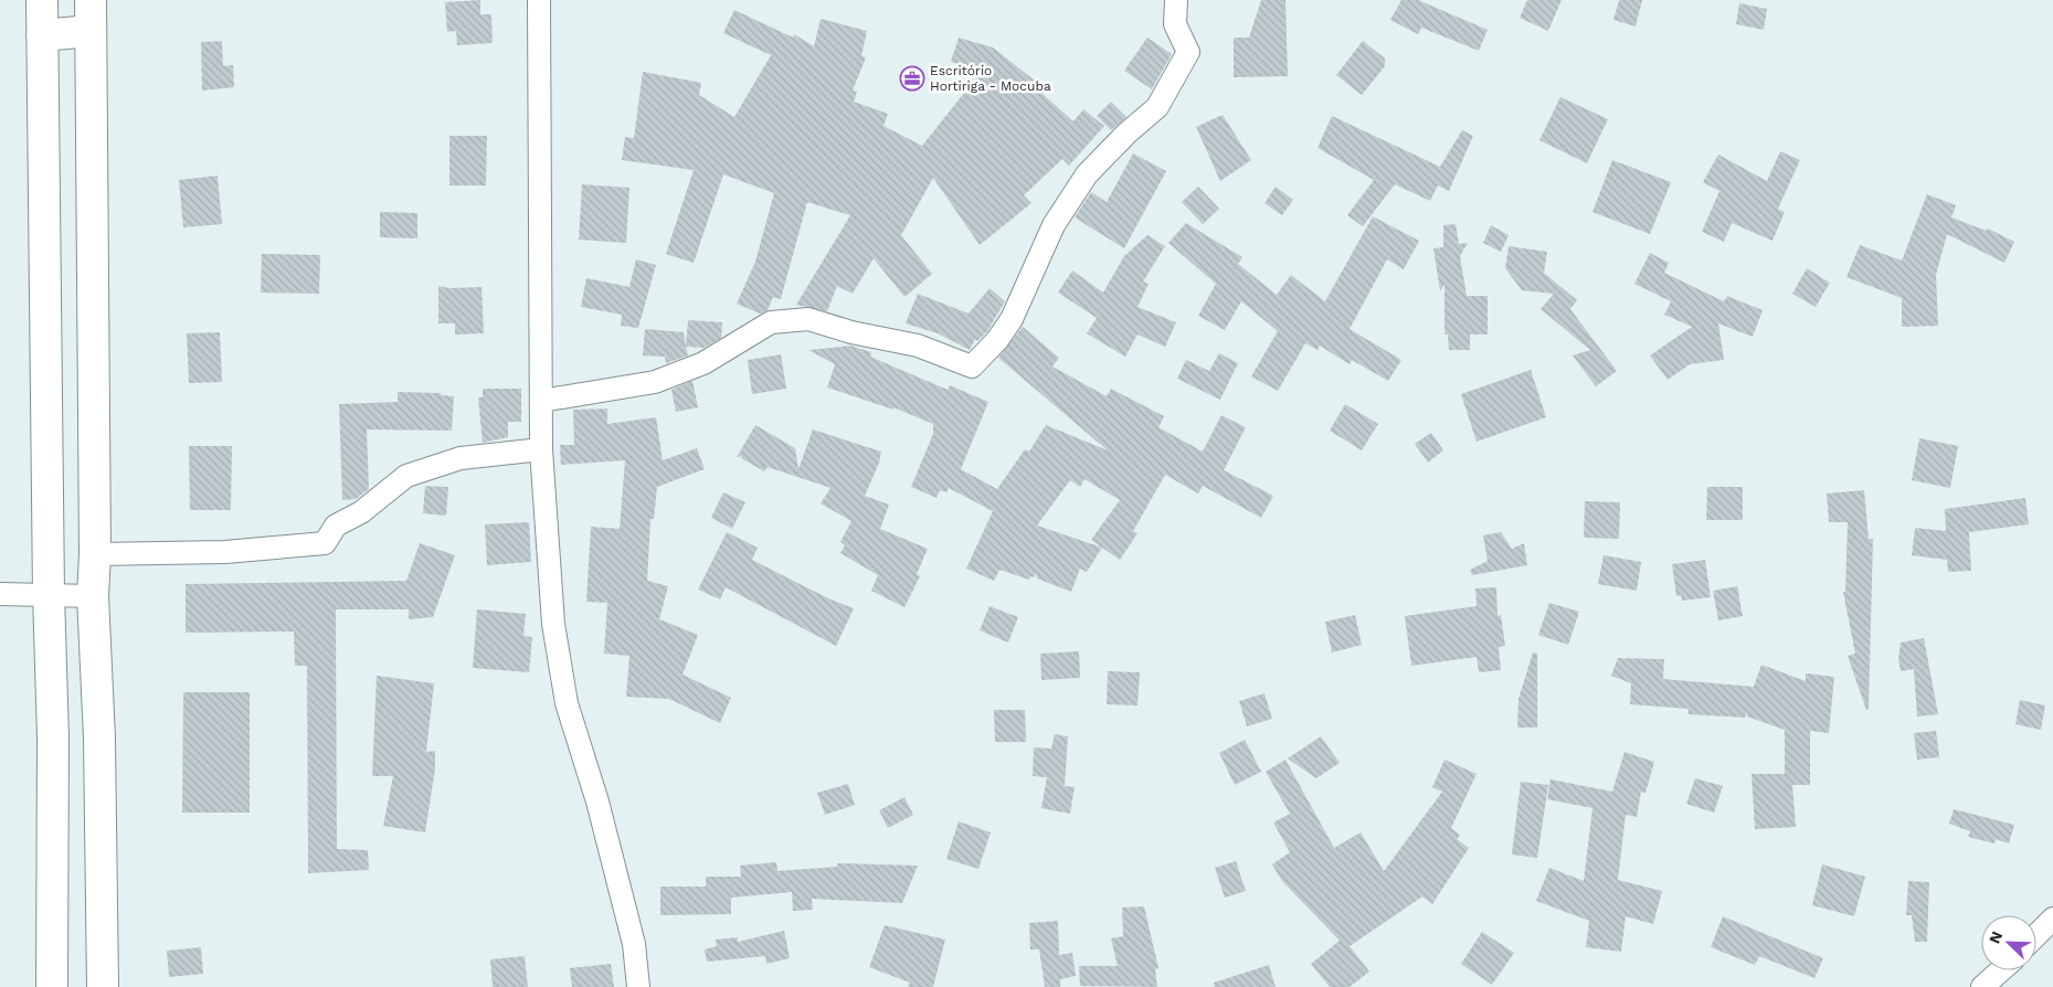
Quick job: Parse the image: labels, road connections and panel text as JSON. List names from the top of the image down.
{
  "places": {
    "office": ["Escritório Hortiriga - Mocuba"]
  },
  "north": "top left"
}
